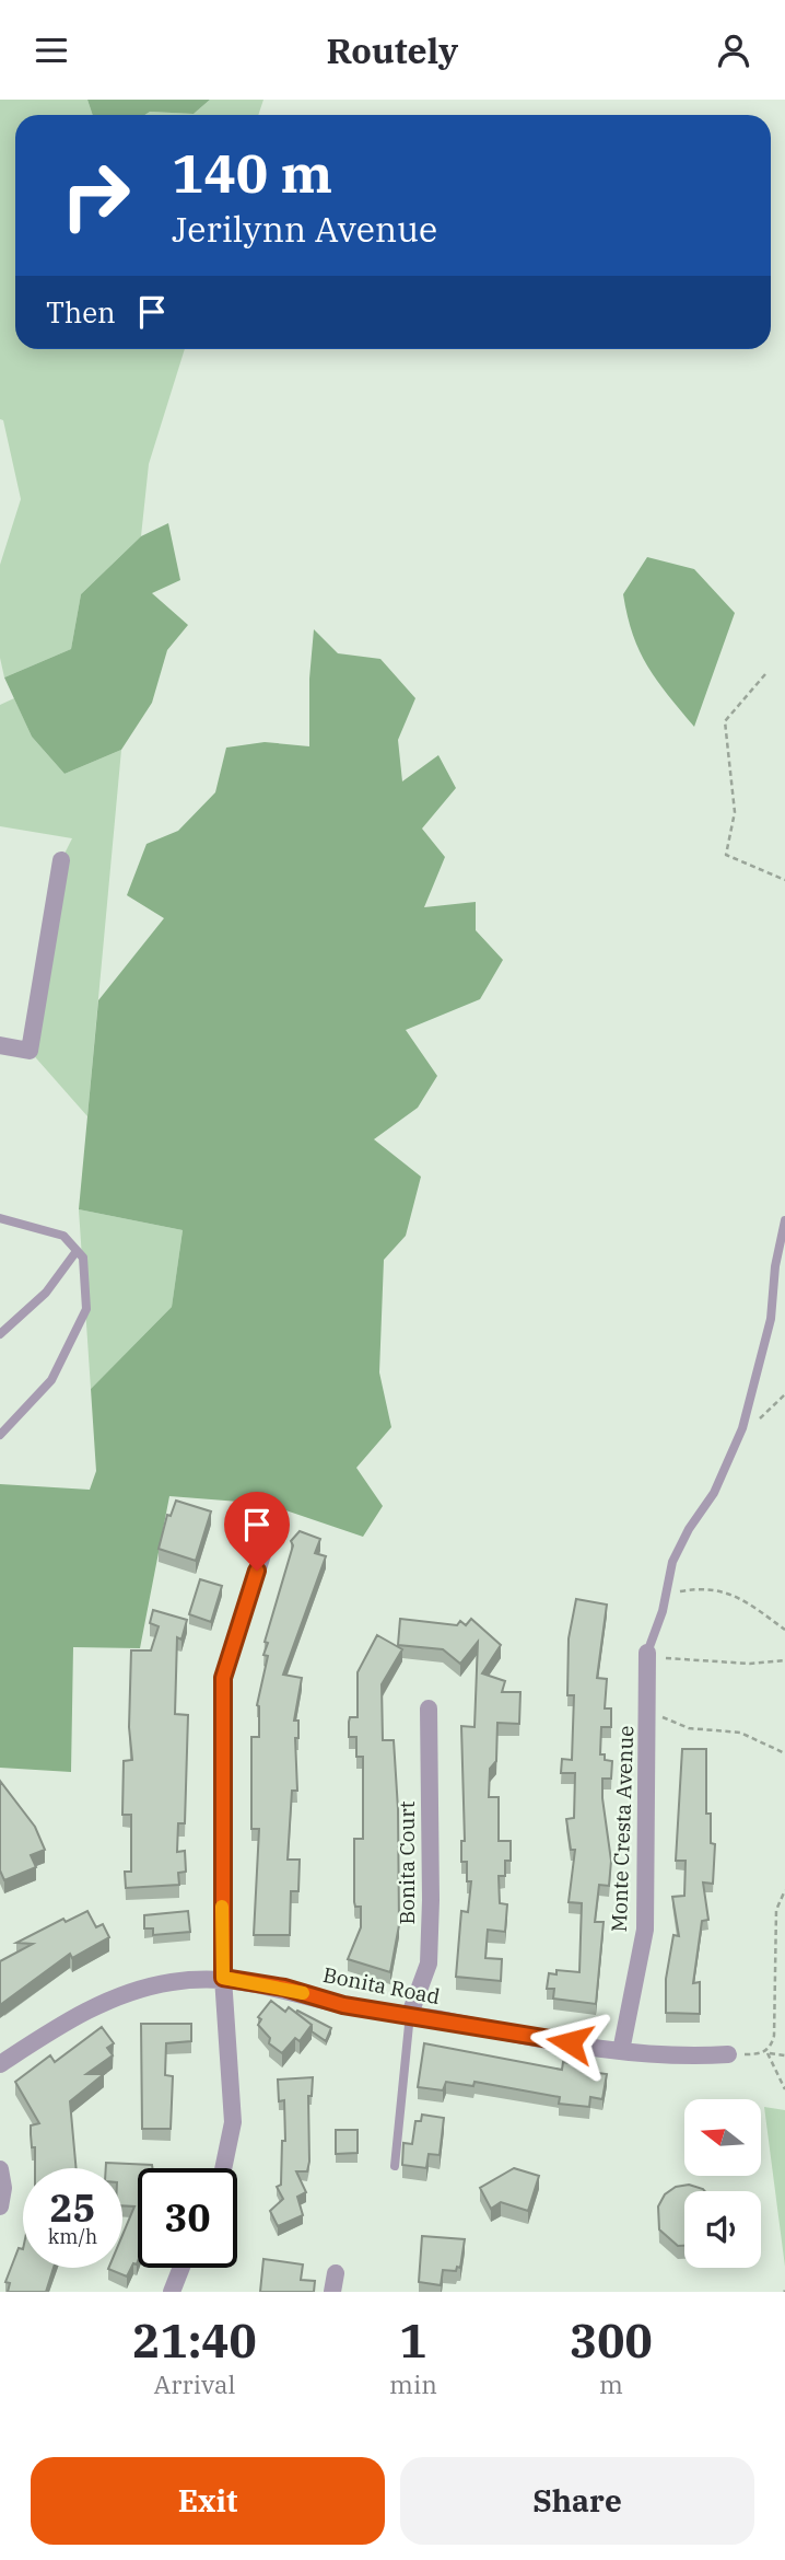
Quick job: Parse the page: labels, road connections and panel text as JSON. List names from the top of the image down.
{
  "streets": {
    "street": ["Monte Cresta Avenue", "Bonita Court", "Bonita Road"]
  },
  "crossings": [
    ["Monte Cresta Avenue", "Bonita Road"],
    ["Bonita Court", "Bonita Road"]
  ],
  "north": "left",
  "page": {
    "header": "Routely",
    "turn": ["140 m", "Jerilynn Avenue"],
    "then": "Then",
    "speed": "25 km/h",
    "limit": "30",
    "eta": [
      "21:40",
      "Arrival",
      "1",
      "min",
      "300",
      "m"
    ],
    "buttons": ["Exit", "Share"]
  }
}
